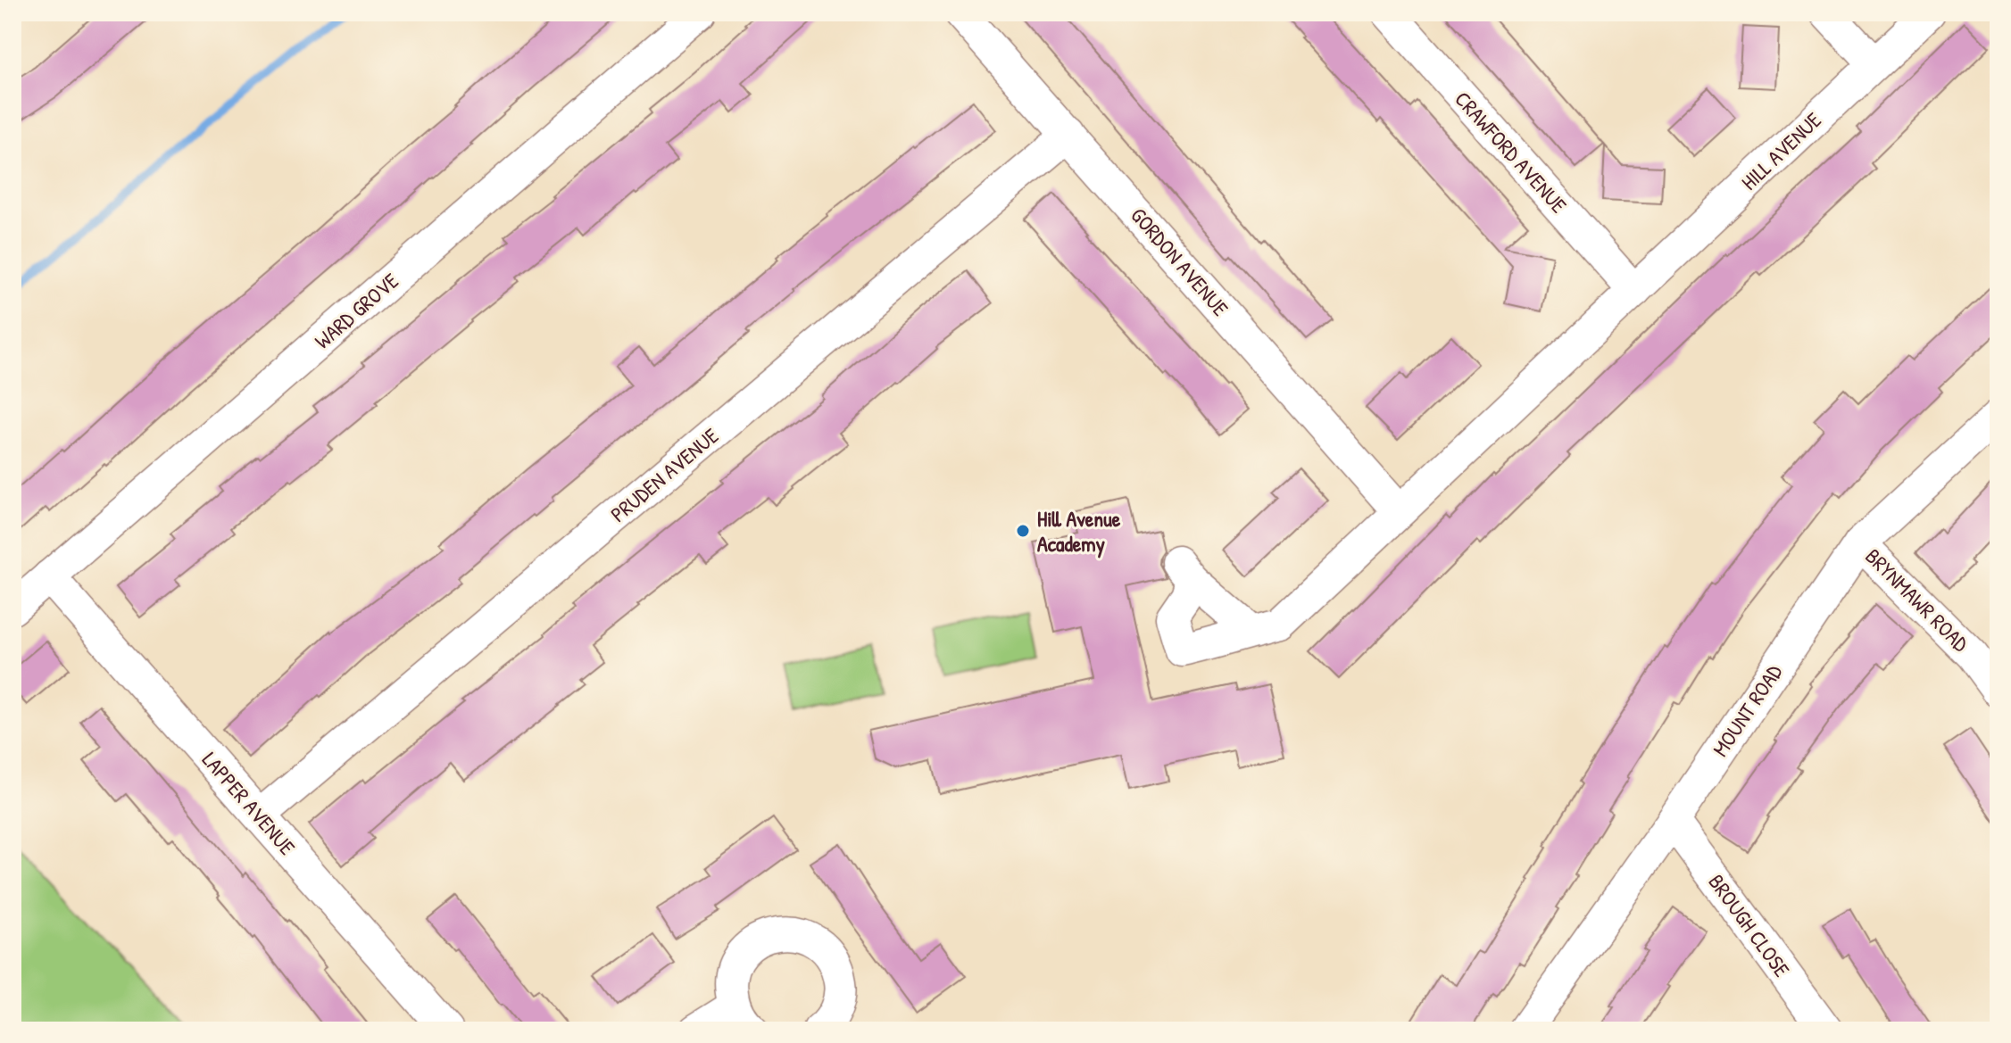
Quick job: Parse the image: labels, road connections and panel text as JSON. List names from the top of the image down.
{
  "streets": {
    "street": [
      "HILL AVENUE",
      "CRAWFORD AVENUE",
      "GORDON AVENUE",
      "WARD GROVE",
      "PRUDEN AVENUE",
      "BRYNMAWR ROAD",
      "MOUNT ROAD",
      "LAPPER AVENUE",
      "BROUGH CLOSE"
    ]
  },
  "crossings": [
    ["HILL AVENUE", "CRAWFORD AVENUE"],
    ["HILL AVENUE", "GORDON AVENUE"],
    ["GORDON AVENUE", "PRUDEN AVENUE"],
    ["WARD GROVE", "LAPPER AVENUE"],
    ["PRUDEN AVENUE", "LAPPER AVENUE"],
    ["BRYNMAWR ROAD", "MOUNT ROAD"],
    ["MOUNT ROAD", "BROUGH CLOSE"]
  ],
  "places": ["Hill Avenue Academy"]
}
